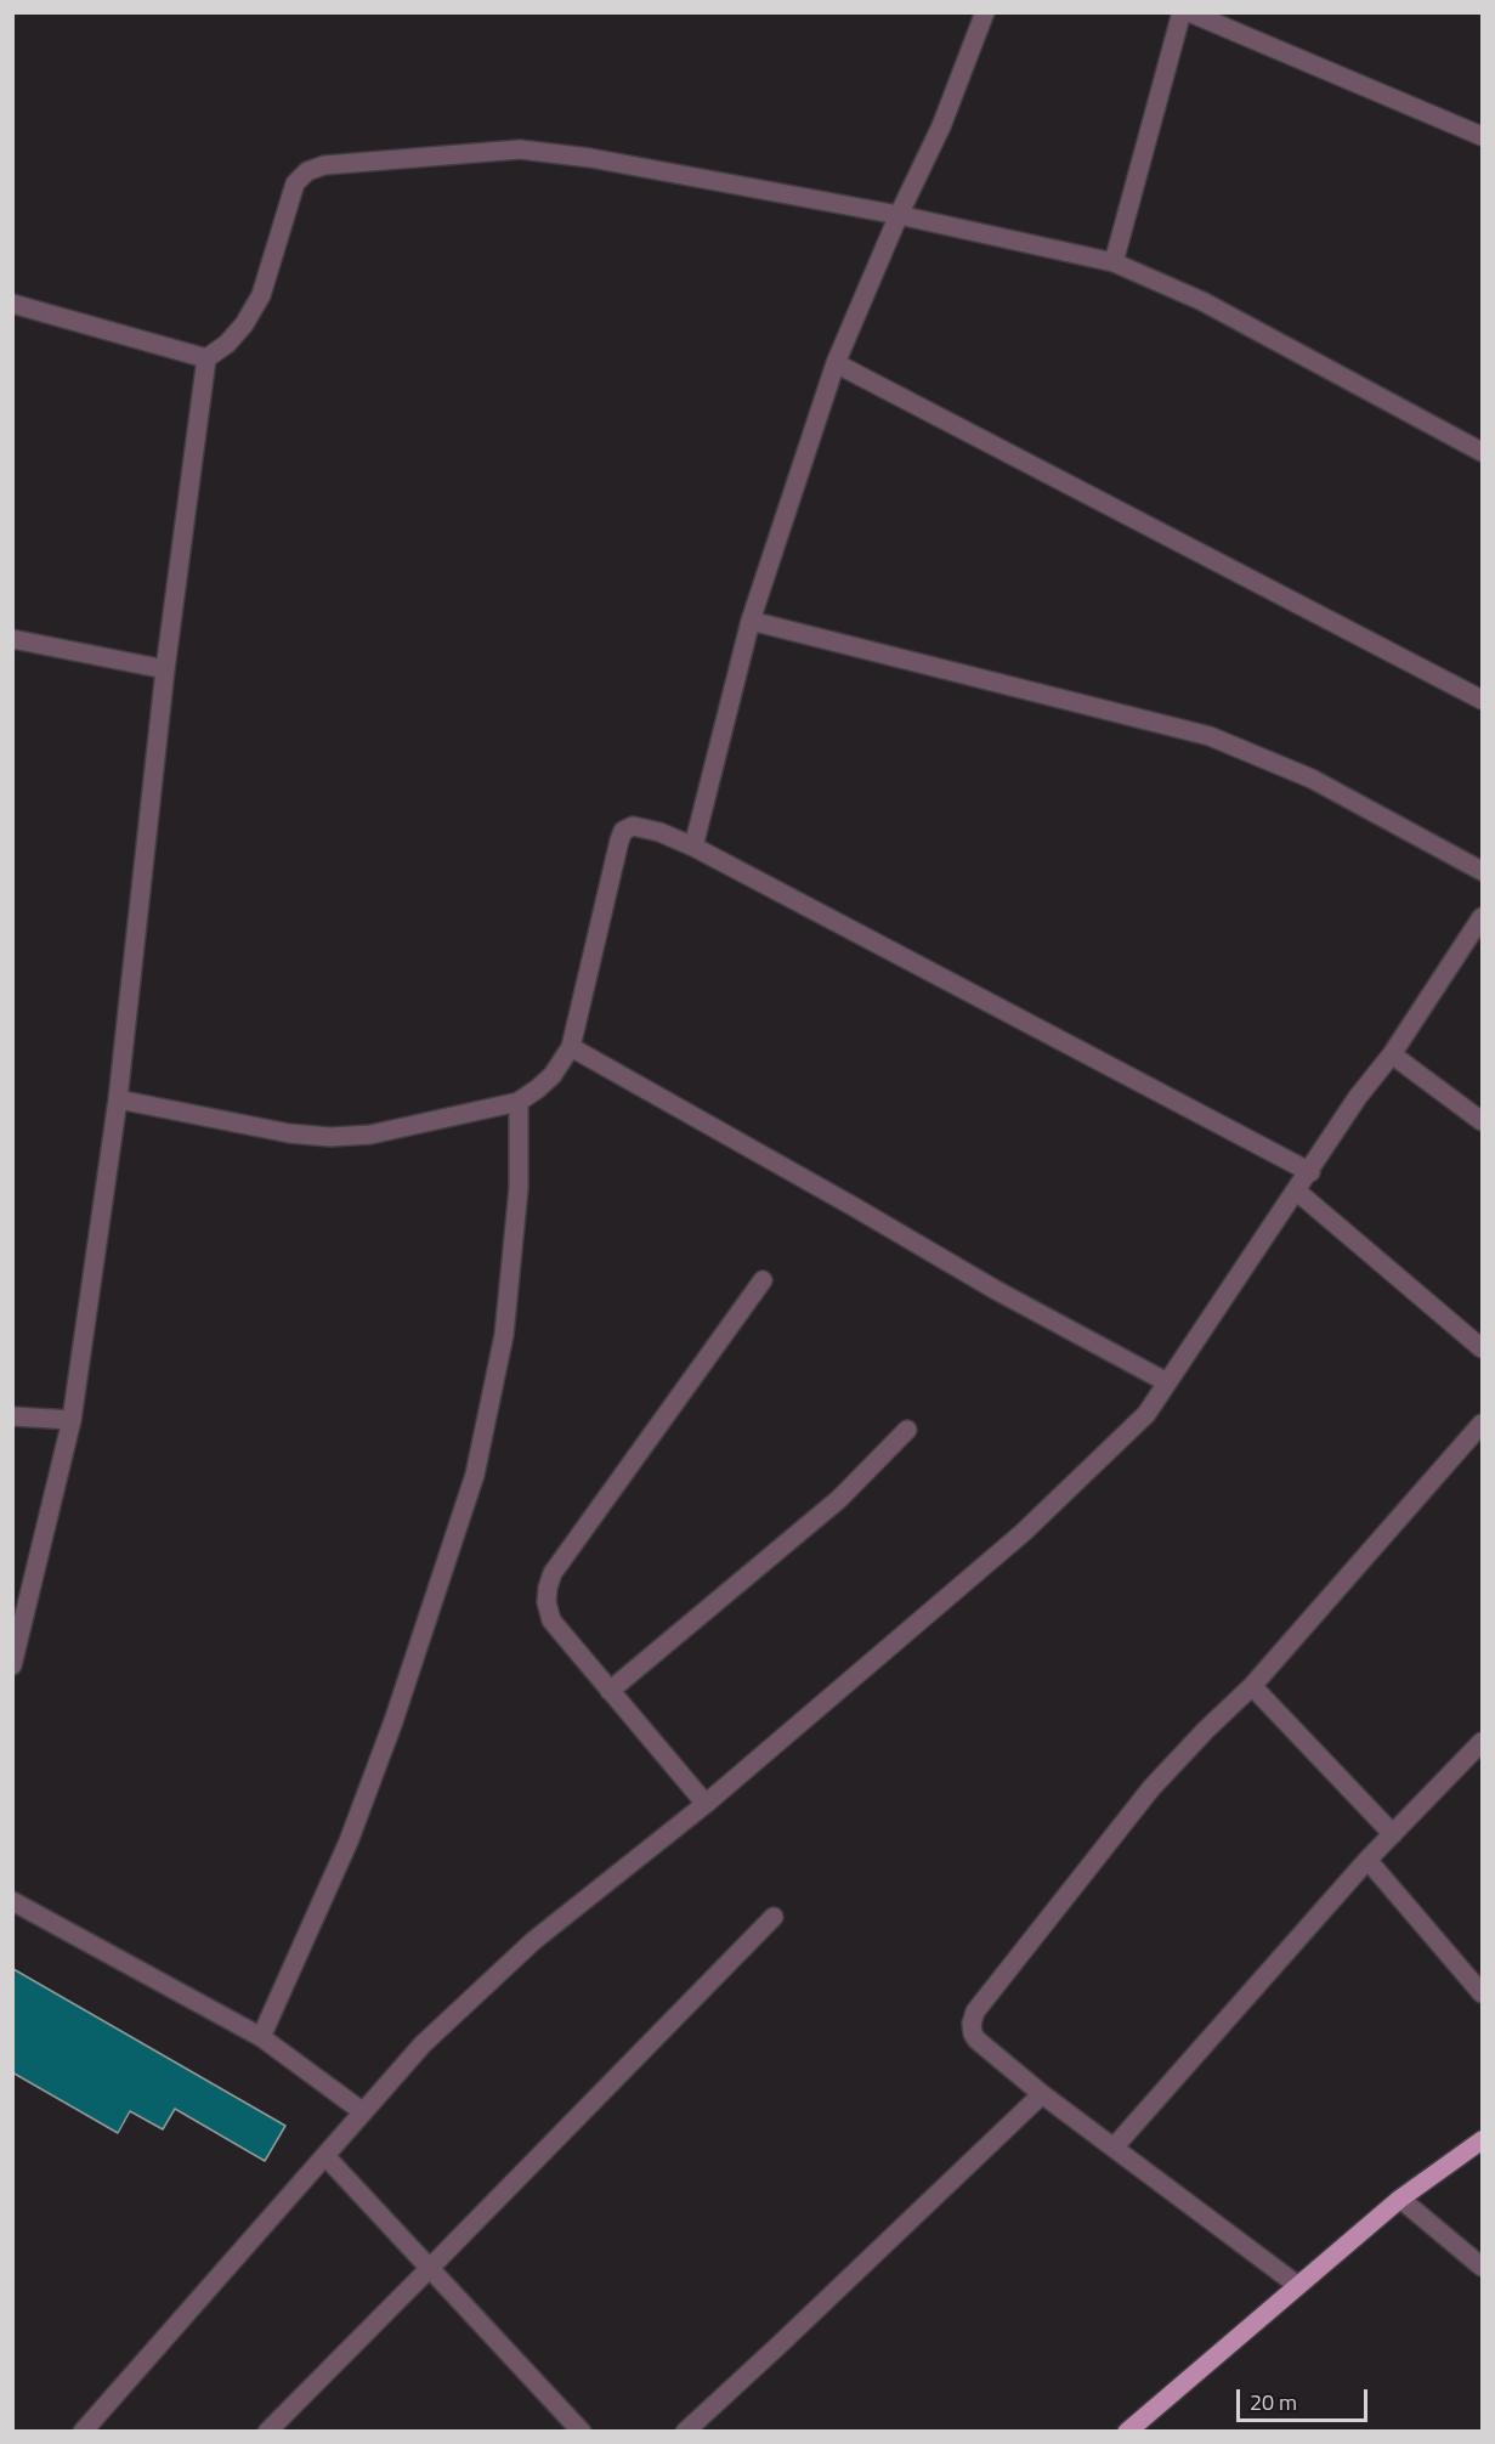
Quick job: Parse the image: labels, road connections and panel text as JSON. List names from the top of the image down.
{
  "scale_bar": "20 m"
}
